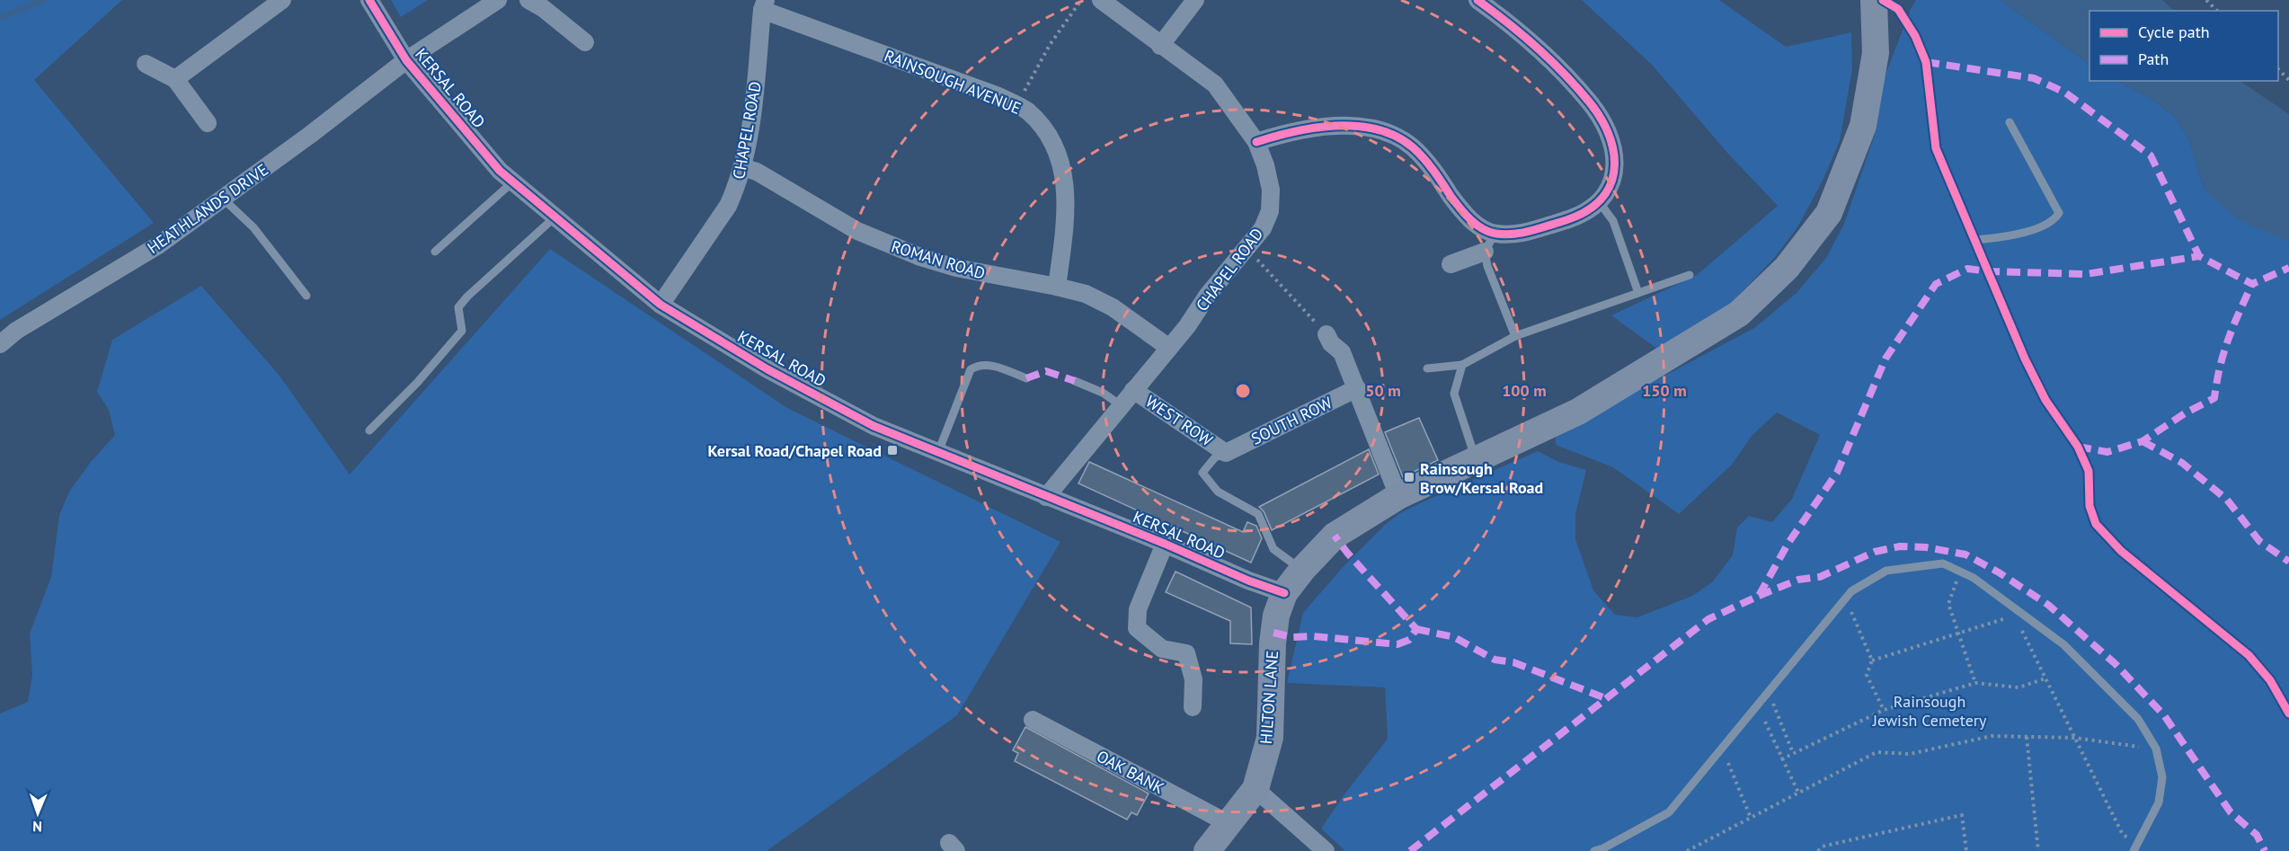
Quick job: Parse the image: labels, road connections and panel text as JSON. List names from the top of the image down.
{
  "streets": {
    "main road": ["HILTON LANE"],
    "street": [
      "RAINSOUGH AVENUE",
      "KERSAL ROAD",
      "CHAPEL ROAD",
      "HEATHLANDS DRIVE",
      "ROMAN ROAD",
      "WEST ROW",
      "SOUTH ROW",
      "OAK BANK"
    ]
  },
  "crossings": [
    ["RAINSOUGH AVENUE", "CHAPEL ROAD"],
    ["RAINSOUGH AVENUE", "ROMAN ROAD"],
    ["KERSAL ROAD", "CHAPEL ROAD"],
    ["KERSAL ROAD", "HEATHLANDS DRIVE"],
    ["KERSAL ROAD", "HILTON LANE"],
    ["CHAPEL ROAD", "ROMAN ROAD"],
    ["CHAPEL ROAD", "WEST ROW"],
    ["WEST ROW", "SOUTH ROW"],
    ["HILTON LANE", "OAK BANK"]
  ],
  "parks": ["Rainsough Jewish Cemetery"],
  "places": {
    "transit": ["Kersal Road/Chapel Road", "Rainsough Brow/Kersal Road"]
  },
  "legend": ["Cycle path", "Path"],
  "north": "bottom",
  "rings": ["50 m", "100 m", "150 m"]
}
